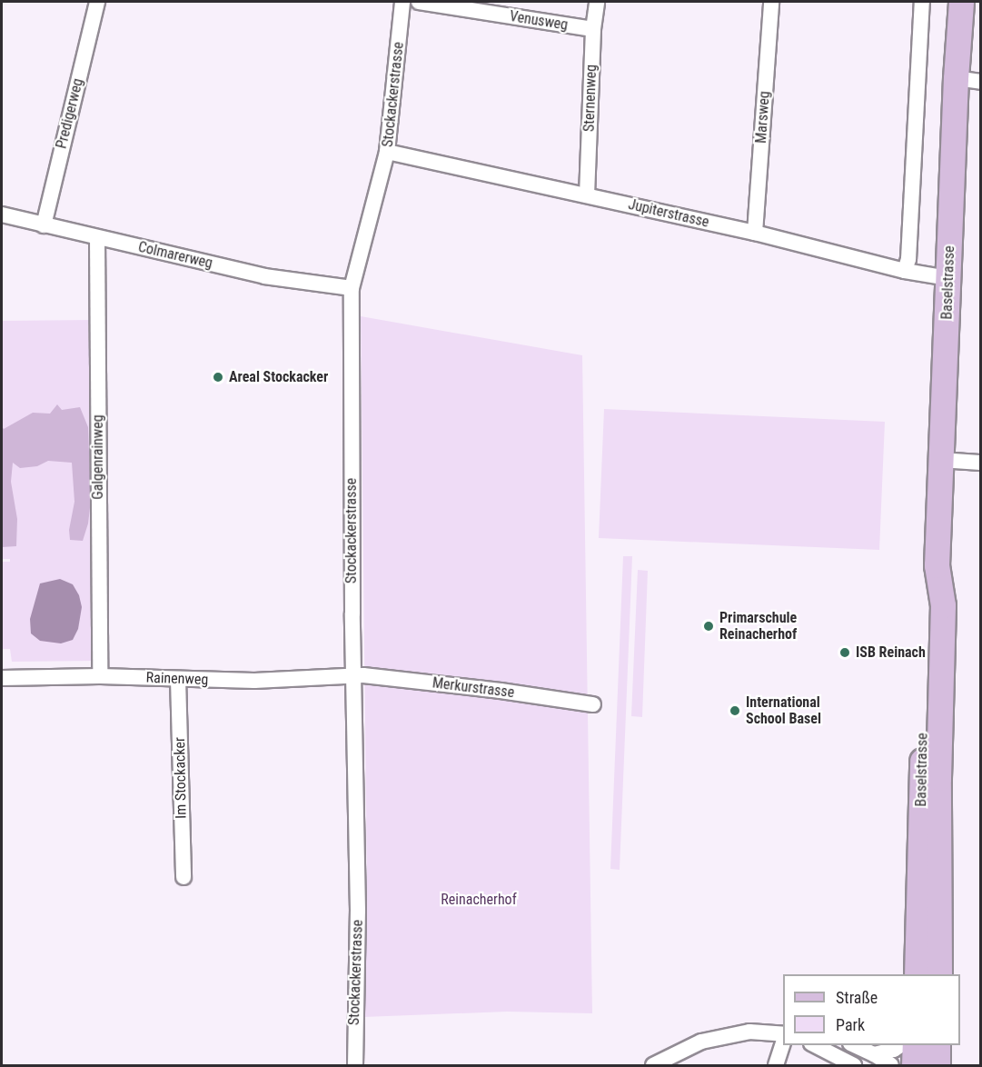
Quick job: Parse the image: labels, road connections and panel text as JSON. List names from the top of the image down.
{
  "streets": {
    "main road": ["Baselstrasse"],
    "street": [
      "Venusweg",
      "Stockackerstrasse",
      "Sternenweg",
      "Predigerweg",
      "Marsweg",
      "Jupiterstrasse",
      "Colmarerweg",
      "Galgenrainweg",
      "Rainenweg",
      "Merkurstrasse",
      "Im Stockacker"
    ]
  },
  "crossings": [
    ["Venusweg", "Sternenweg"],
    ["Stockackerstrasse", "Jupiterstrasse"],
    ["Stockackerstrasse", "Colmarerweg"],
    ["Stockackerstrasse", "Rainenweg"],
    ["Stockackerstrasse", "Merkurstrasse"],
    ["Sternenweg", "Jupiterstrasse"],
    ["Predigerweg", "Colmarerweg"],
    ["Marsweg", "Jupiterstrasse"],
    ["Jupiterstrasse", "Baselstrasse"],
    ["Colmarerweg", "Galgenrainweg"],
    ["Galgenrainweg", "Rainenweg"],
    ["Rainenweg", "Merkurstrasse"],
    ["Rainenweg", "Im Stockacker"]
  ],
  "parks": ["Reinacherhof"],
  "places": [
    "Areal Stockacker",
    "Primarschule Reinacherhof",
    "ISB Reinach",
    "International School Basel"
  ],
  "legend": ["Straße", "Park"]
}
